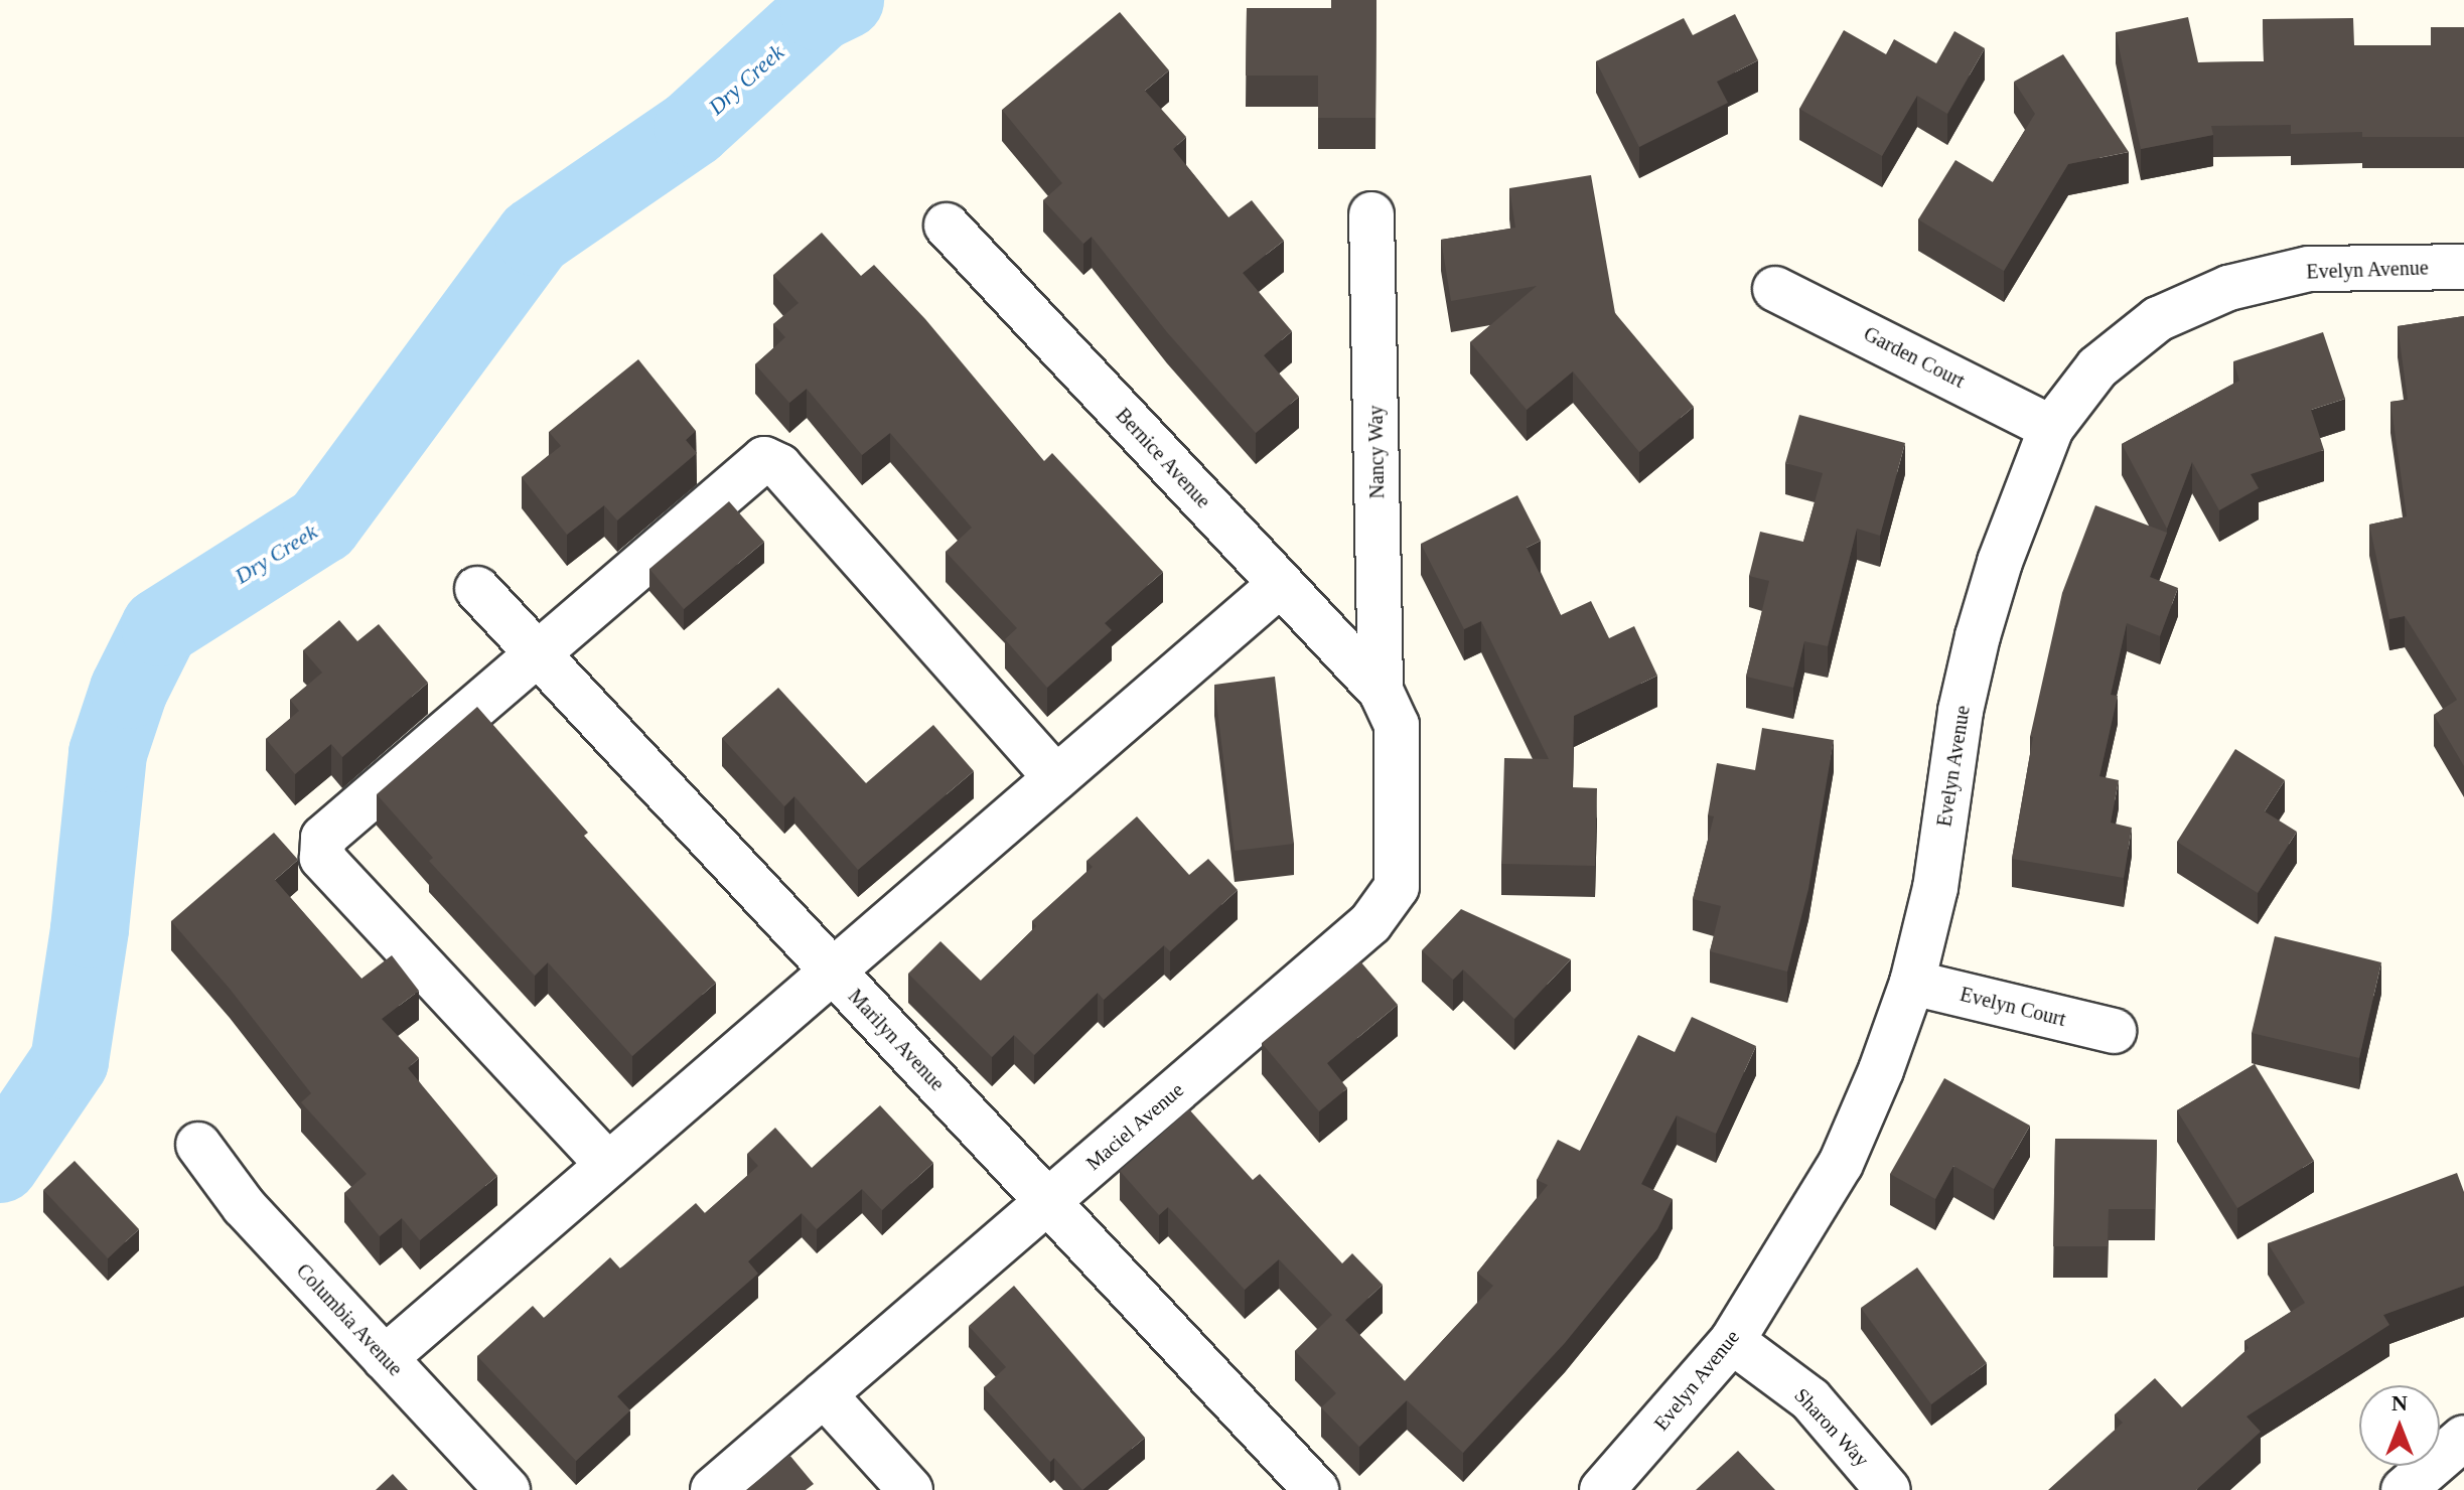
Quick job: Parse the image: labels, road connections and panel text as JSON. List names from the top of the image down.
{
  "streets": {
    "street": [
      "Evelyn Avenue",
      "Garden Court",
      "Nancy Way",
      "Bernice Avenue",
      "Evelyn Court",
      "Marilyn Avenue",
      "Maciel Avenue",
      "Columbia Avenue",
      "Sharon Way"
    ]
  },
  "crossings": [
    ["Evelyn Avenue", "Garden Court"],
    ["Evelyn Avenue", "Evelyn Court"],
    ["Evelyn Avenue", "Sharon Way"],
    ["Nancy Way", "Bernice Avenue"],
    ["Nancy Way", "Maciel Avenue"],
    ["Bernice Avenue", "Maciel Avenue"],
    ["Marilyn Avenue", "Maciel Avenue"]
  ],
  "water": ["Dry Creek"],
  "north": "top"
}
